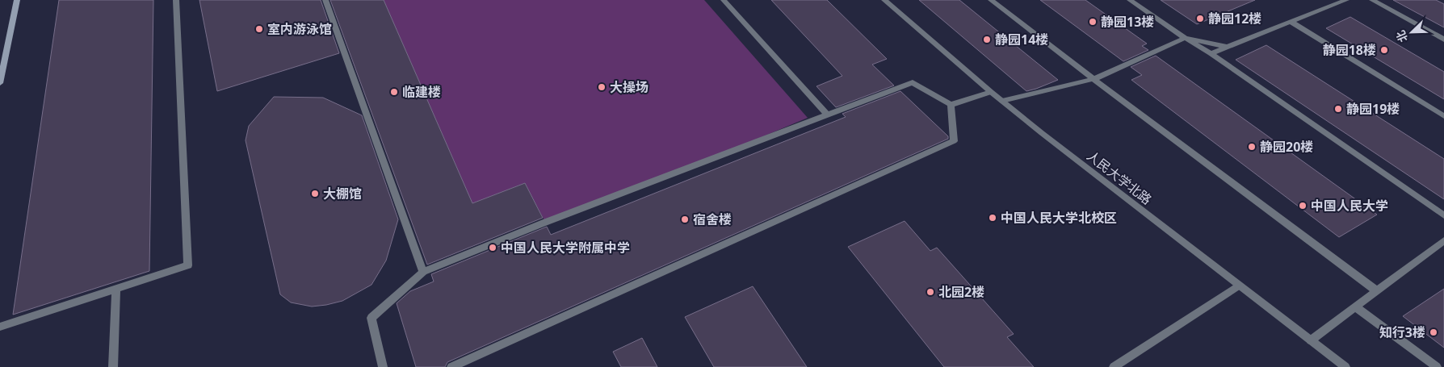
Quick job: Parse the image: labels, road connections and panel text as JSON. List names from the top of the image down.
{
  "streets": {
    "street": ["人民大学北路"]
  },
  "places": [
    "静园12楼",
    "静园13楼",
    "室内游泳馆",
    "静园14楼",
    "静园18楼",
    "大操场",
    "临建楼",
    "静园19楼",
    "静园20楼",
    "大棚馆",
    "中国人民大学",
    "中国人民大学北校区",
    "宿舍楼",
    "中国人民大学附属中学",
    "北园2楼",
    "知行3楼"
  ],
  "north": "bottom left"
}
